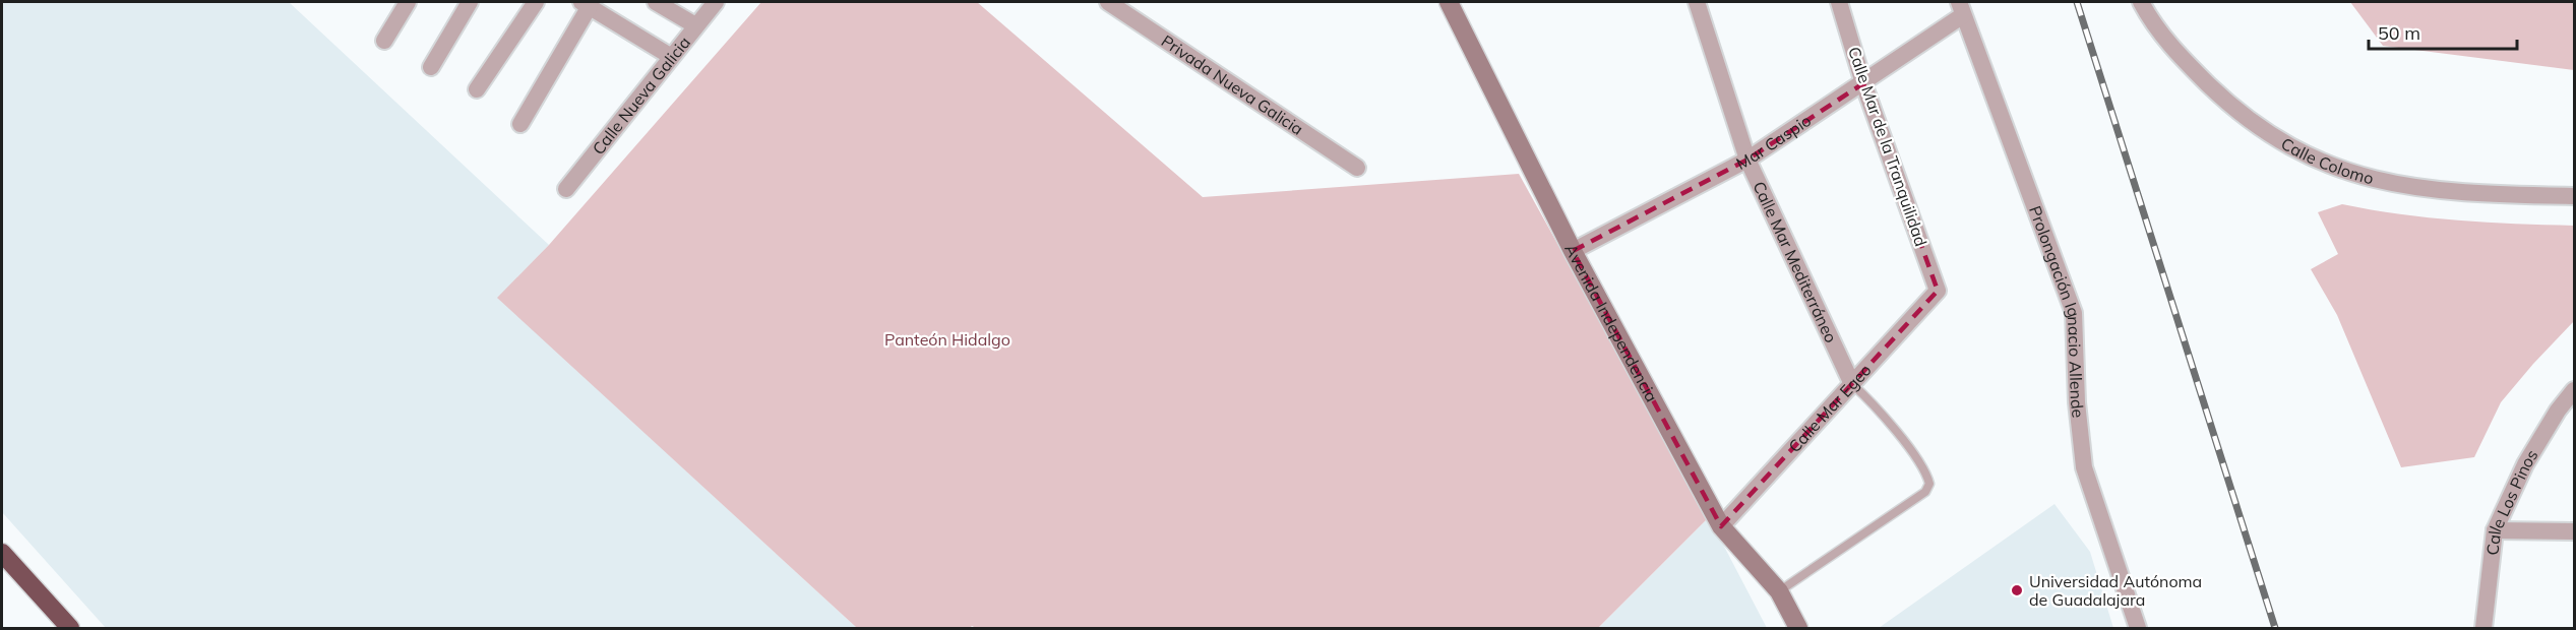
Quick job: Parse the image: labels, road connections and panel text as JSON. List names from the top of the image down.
{
  "streets": {
    "main road": ["Avenida Independencia"],
    "street": [
      "Privada Nueva Galicia",
      "Calle Nueva Galicia",
      "Mar Caspio",
      "Calle Mar de la Tranquilidad",
      "Calle Colomo",
      "Calle Mar Mediterráneo",
      "Prolongación Ignacio Allende",
      "Calle Mar Egeo",
      "Calle Los Pinos"
    ]
  },
  "crossings": [
    ["Mar Caspio", "Calle Mar de la Tranquilidad"],
    ["Mar Caspio", "Calle Mar Mediterráneo"],
    ["Mar Caspio", "Prolongación Ignacio Allende"],
    ["Mar Caspio", "Avenida Independencia"],
    ["Calle Mar de la Tranquilidad", "Calle Mar Egeo"],
    ["Calle Mar Mediterráneo", "Calle Mar Egeo"],
    ["Avenida Independencia", "Calle Mar Egeo"]
  ],
  "parks": ["Panteón Hidalgo"],
  "places": ["Universidad Autónoma de Guadalajara"],
  "scale_bar": "50 m"
}
